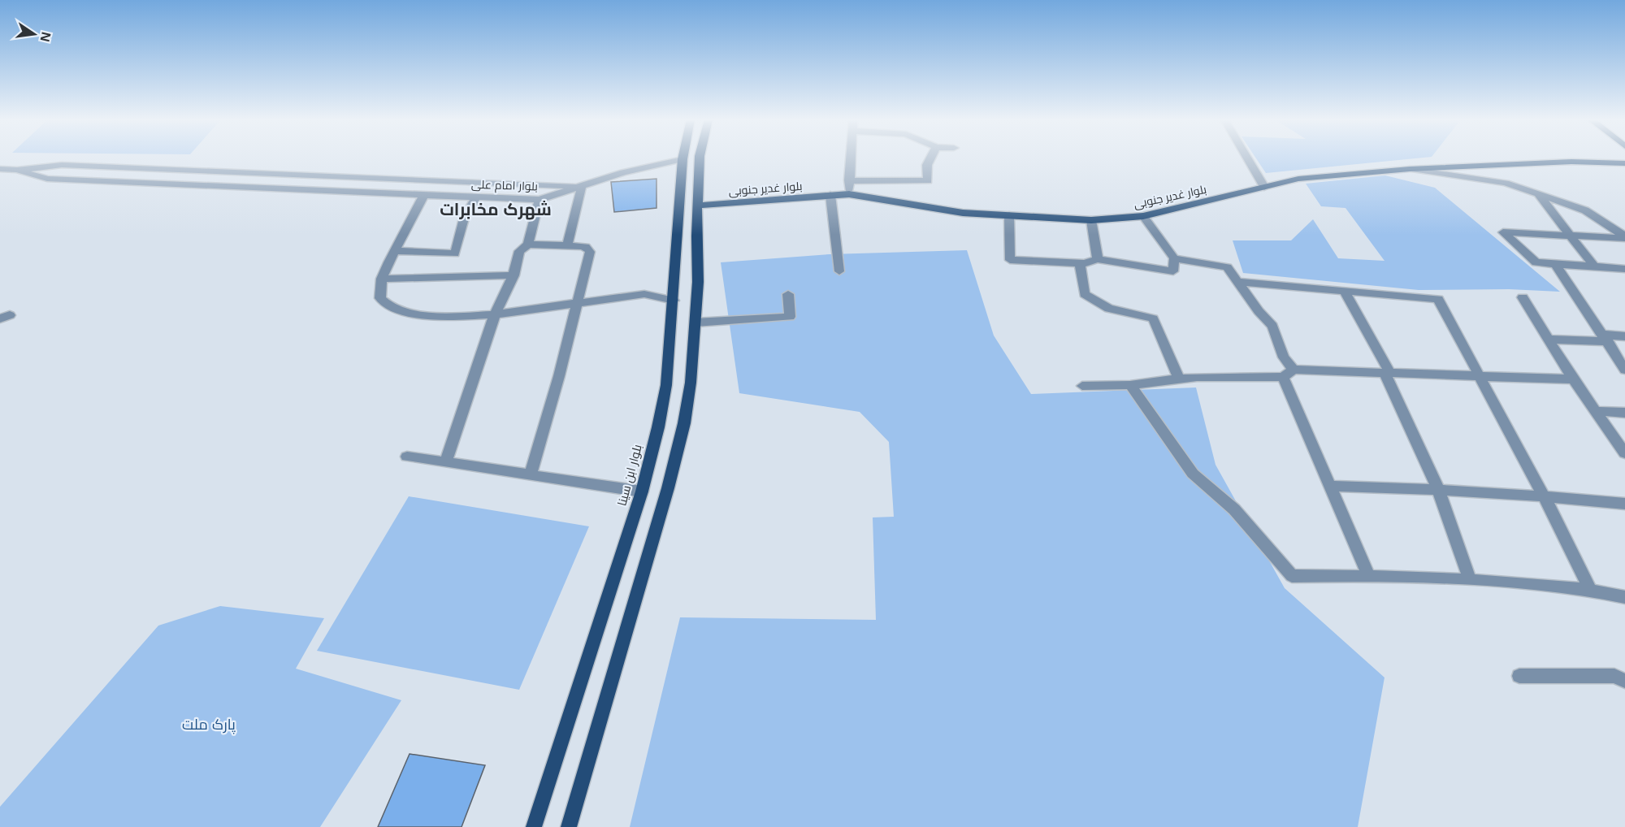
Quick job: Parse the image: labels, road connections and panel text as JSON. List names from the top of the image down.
{
  "streets": {
    "main road": ["بلوار غدیر جنوبی", "بلوار ابن سینا"],
    "street": ["بلوار امام علی"]
  },
  "crossings": [
    ["بلوار امام علی", "بلوار ابن سینا"]
  ],
  "districts": ["شهرک مخابرات"],
  "parks": ["پارک ملت"],
  "north": "right"
}
